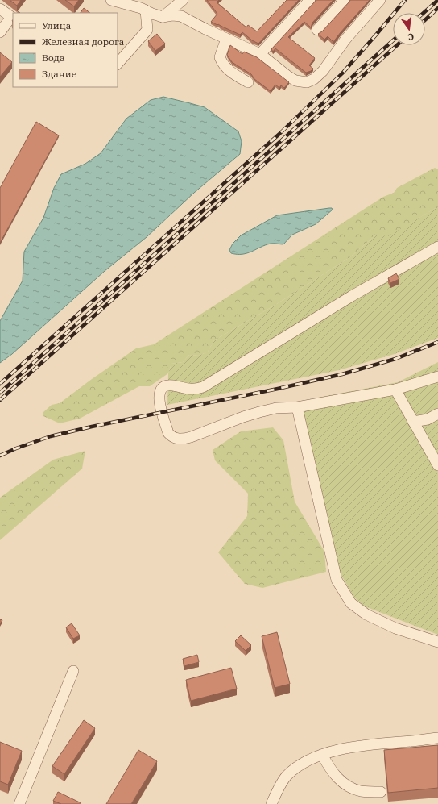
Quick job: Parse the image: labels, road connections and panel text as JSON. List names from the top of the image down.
{
  "legend": [
    "Улица",
    "Железная дорога",
    "Вода",
    "Здание"
  ],
  "north": "bottom"
}
